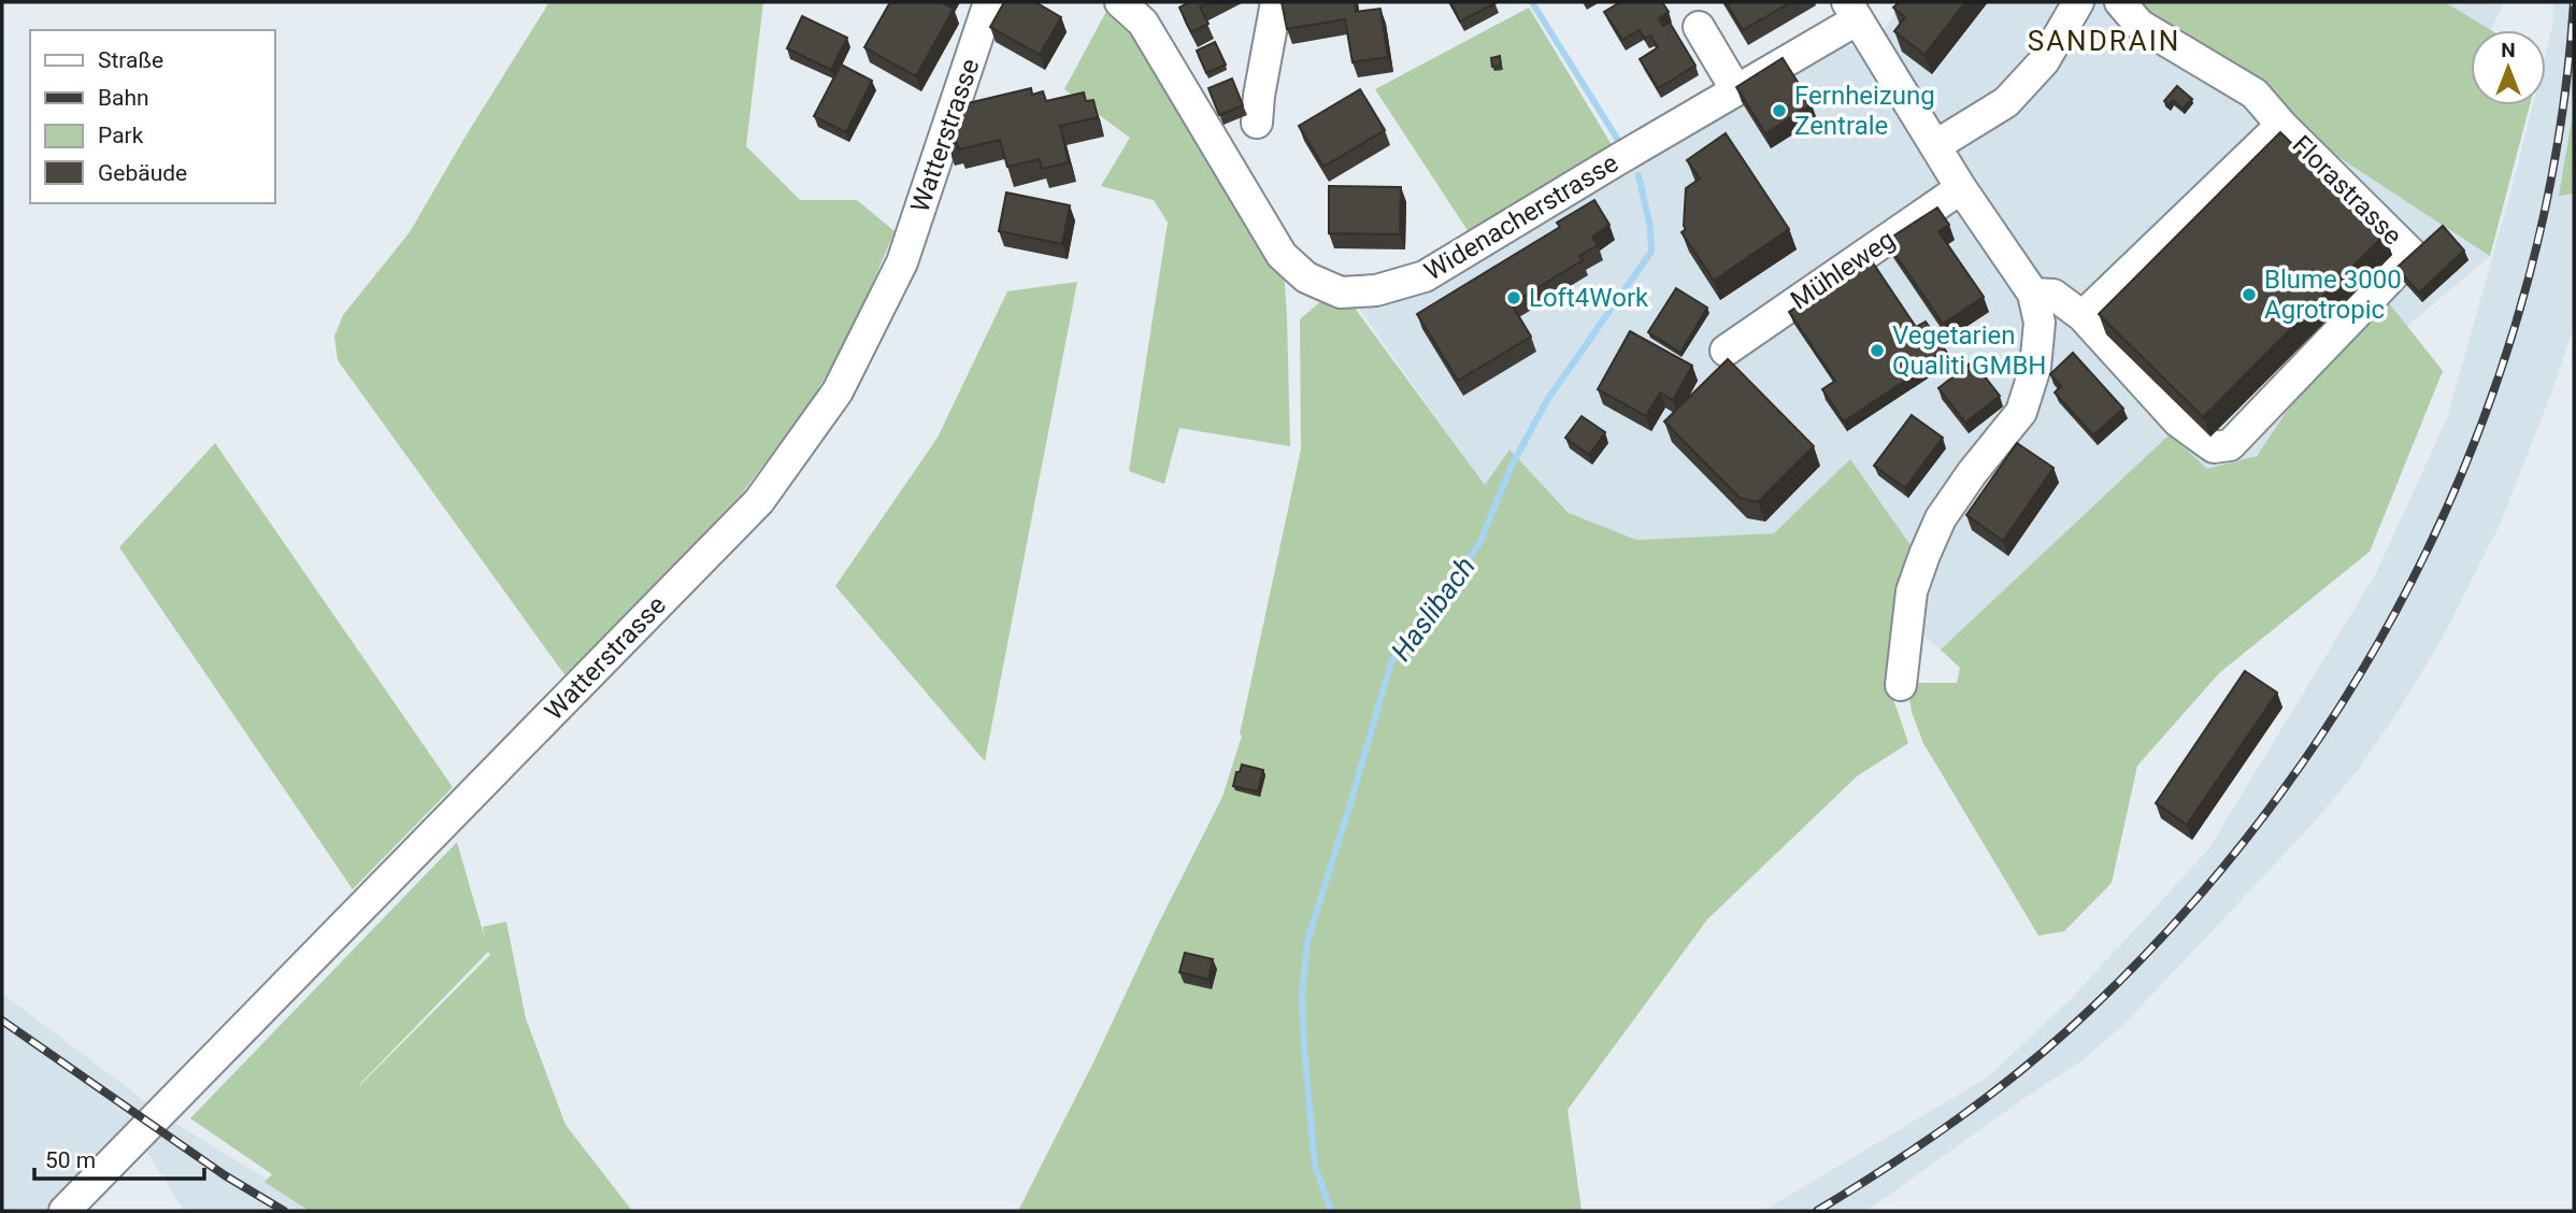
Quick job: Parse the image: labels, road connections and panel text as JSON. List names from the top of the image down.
{
  "streets": {
    "street": [
      "Watterstrasse",
      "Florastrasse",
      "Widenacherstrasse",
      "Mühleweg"
    ]
  },
  "districts": ["SANDRAIN"],
  "water": ["Haslibach"],
  "places": [
    "Fernheizung Zentrale",
    "Blume 3000 Agrotropic",
    "Loft4Work",
    "Vegetarien Qualiti GMBH"
  ],
  "legend": [
    "Straße",
    "Bahn",
    "Park",
    "Gebäude"
  ],
  "scale_bar": "50 m",
  "north": "top"
}
